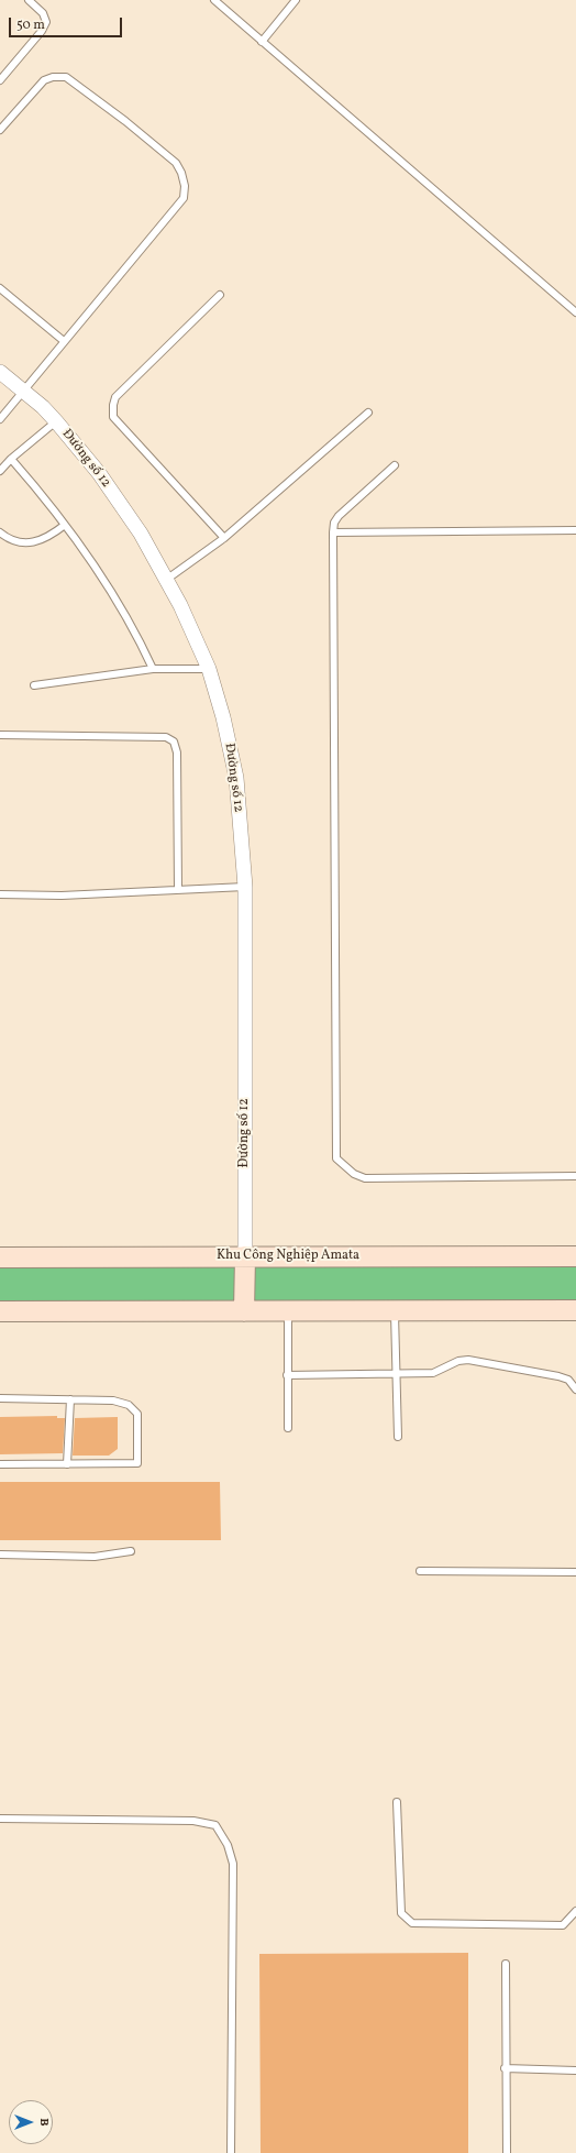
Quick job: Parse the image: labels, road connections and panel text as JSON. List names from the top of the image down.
{
  "streets": {
    "street": ["Đường số 12", "Khu Công Nghiệp Amata"]
  },
  "crossings": [
    ["Đường số 12", "Khu Công Nghiệp Amata"]
  ],
  "scale_bar": "50 m",
  "north": "right"
}
